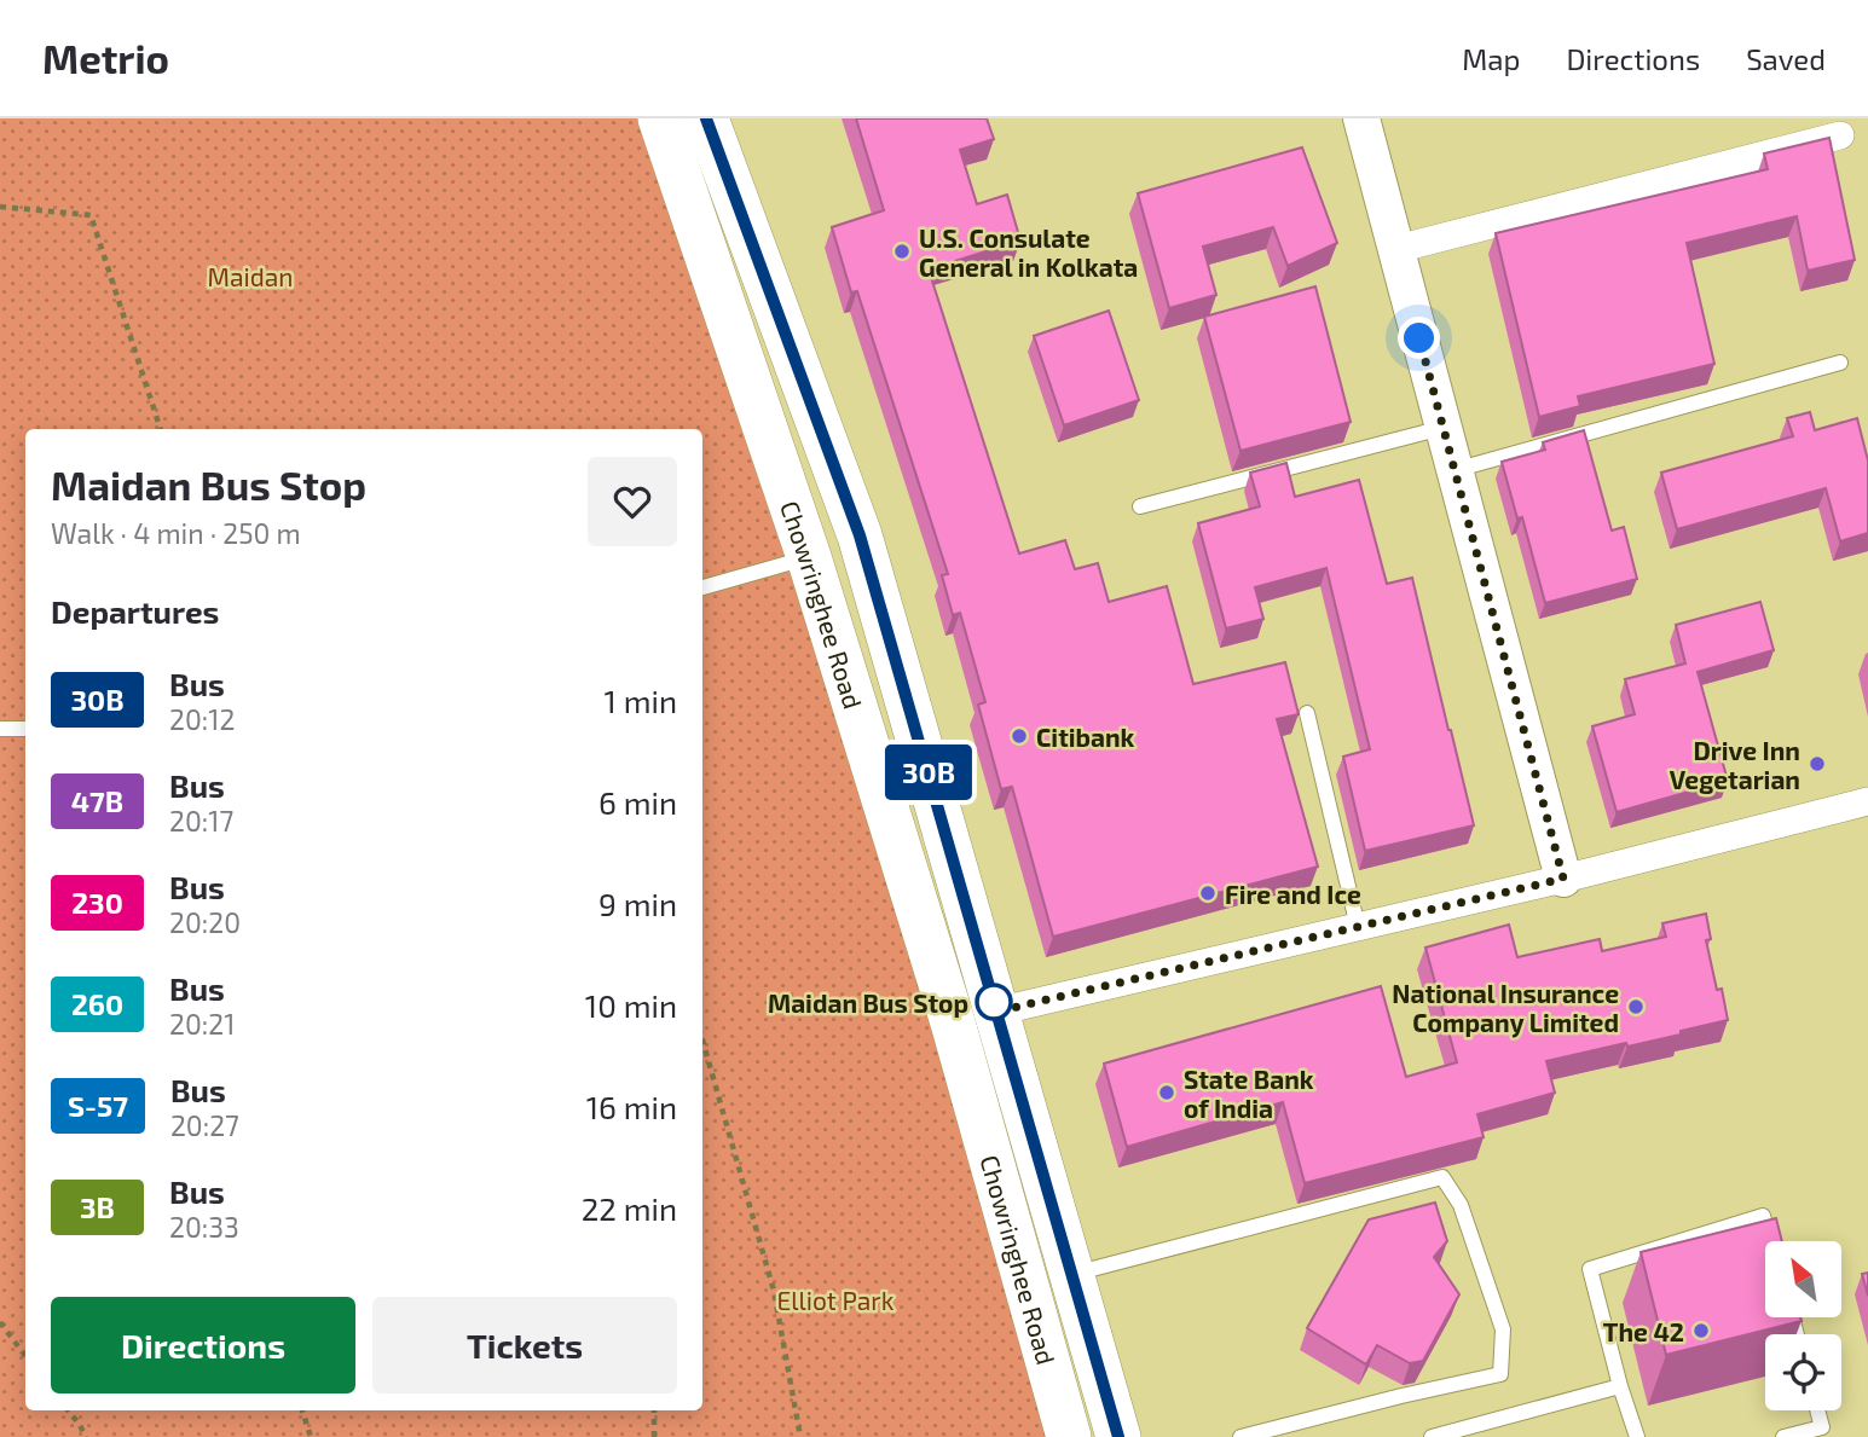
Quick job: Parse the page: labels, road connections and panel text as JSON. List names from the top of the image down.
{
  "streets": {
    "main road": ["Chowringhee Road"]
  },
  "parks": ["Maidan", "Elliot Park"],
  "places": [
    "U.S. Consulate General in Kolkata",
    "Citibank",
    "Drive Inn Vegetarian",
    "Fire and Ice",
    "Maidan Bus Stop",
    "National Insurance Company Limited",
    "State Bank of India",
    "The 42"
  ],
  "lines": ["bus line 30B"],
  "north": "top left",
  "page": {
    "header": "Metrio",
    "nav": ["Map", "Directions", "Saved"],
    "on_map": "30B",
    "heading": [
      ["Maidan Bus Stop", "Walk · 4 min · 250 m"],
      "Departures"
    ],
    "list": [
      {
        "mark": "30B",
        "name": "Bus",
        "note": "20:12",
        "value": "1 min"
      },
      {
        "mark": "47B",
        "name": "Bus",
        "note": "20:17",
        "value": "6 min"
      },
      {
        "mark": "230",
        "name": "Bus",
        "note": "20:20",
        "value": "9 min"
      },
      {
        "mark": "260",
        "name": "Bus",
        "note": "20:21",
        "value": "10 min"
      },
      {
        "mark": "S-57",
        "name": "Bus",
        "note": "20:27",
        "value": "16 min"
      },
      {
        "mark": "3B",
        "name": "Bus",
        "note": "20:33",
        "value": "22 min"
      }
    ],
    "buttons": ["Directions", "Tickets"]
  }
}
